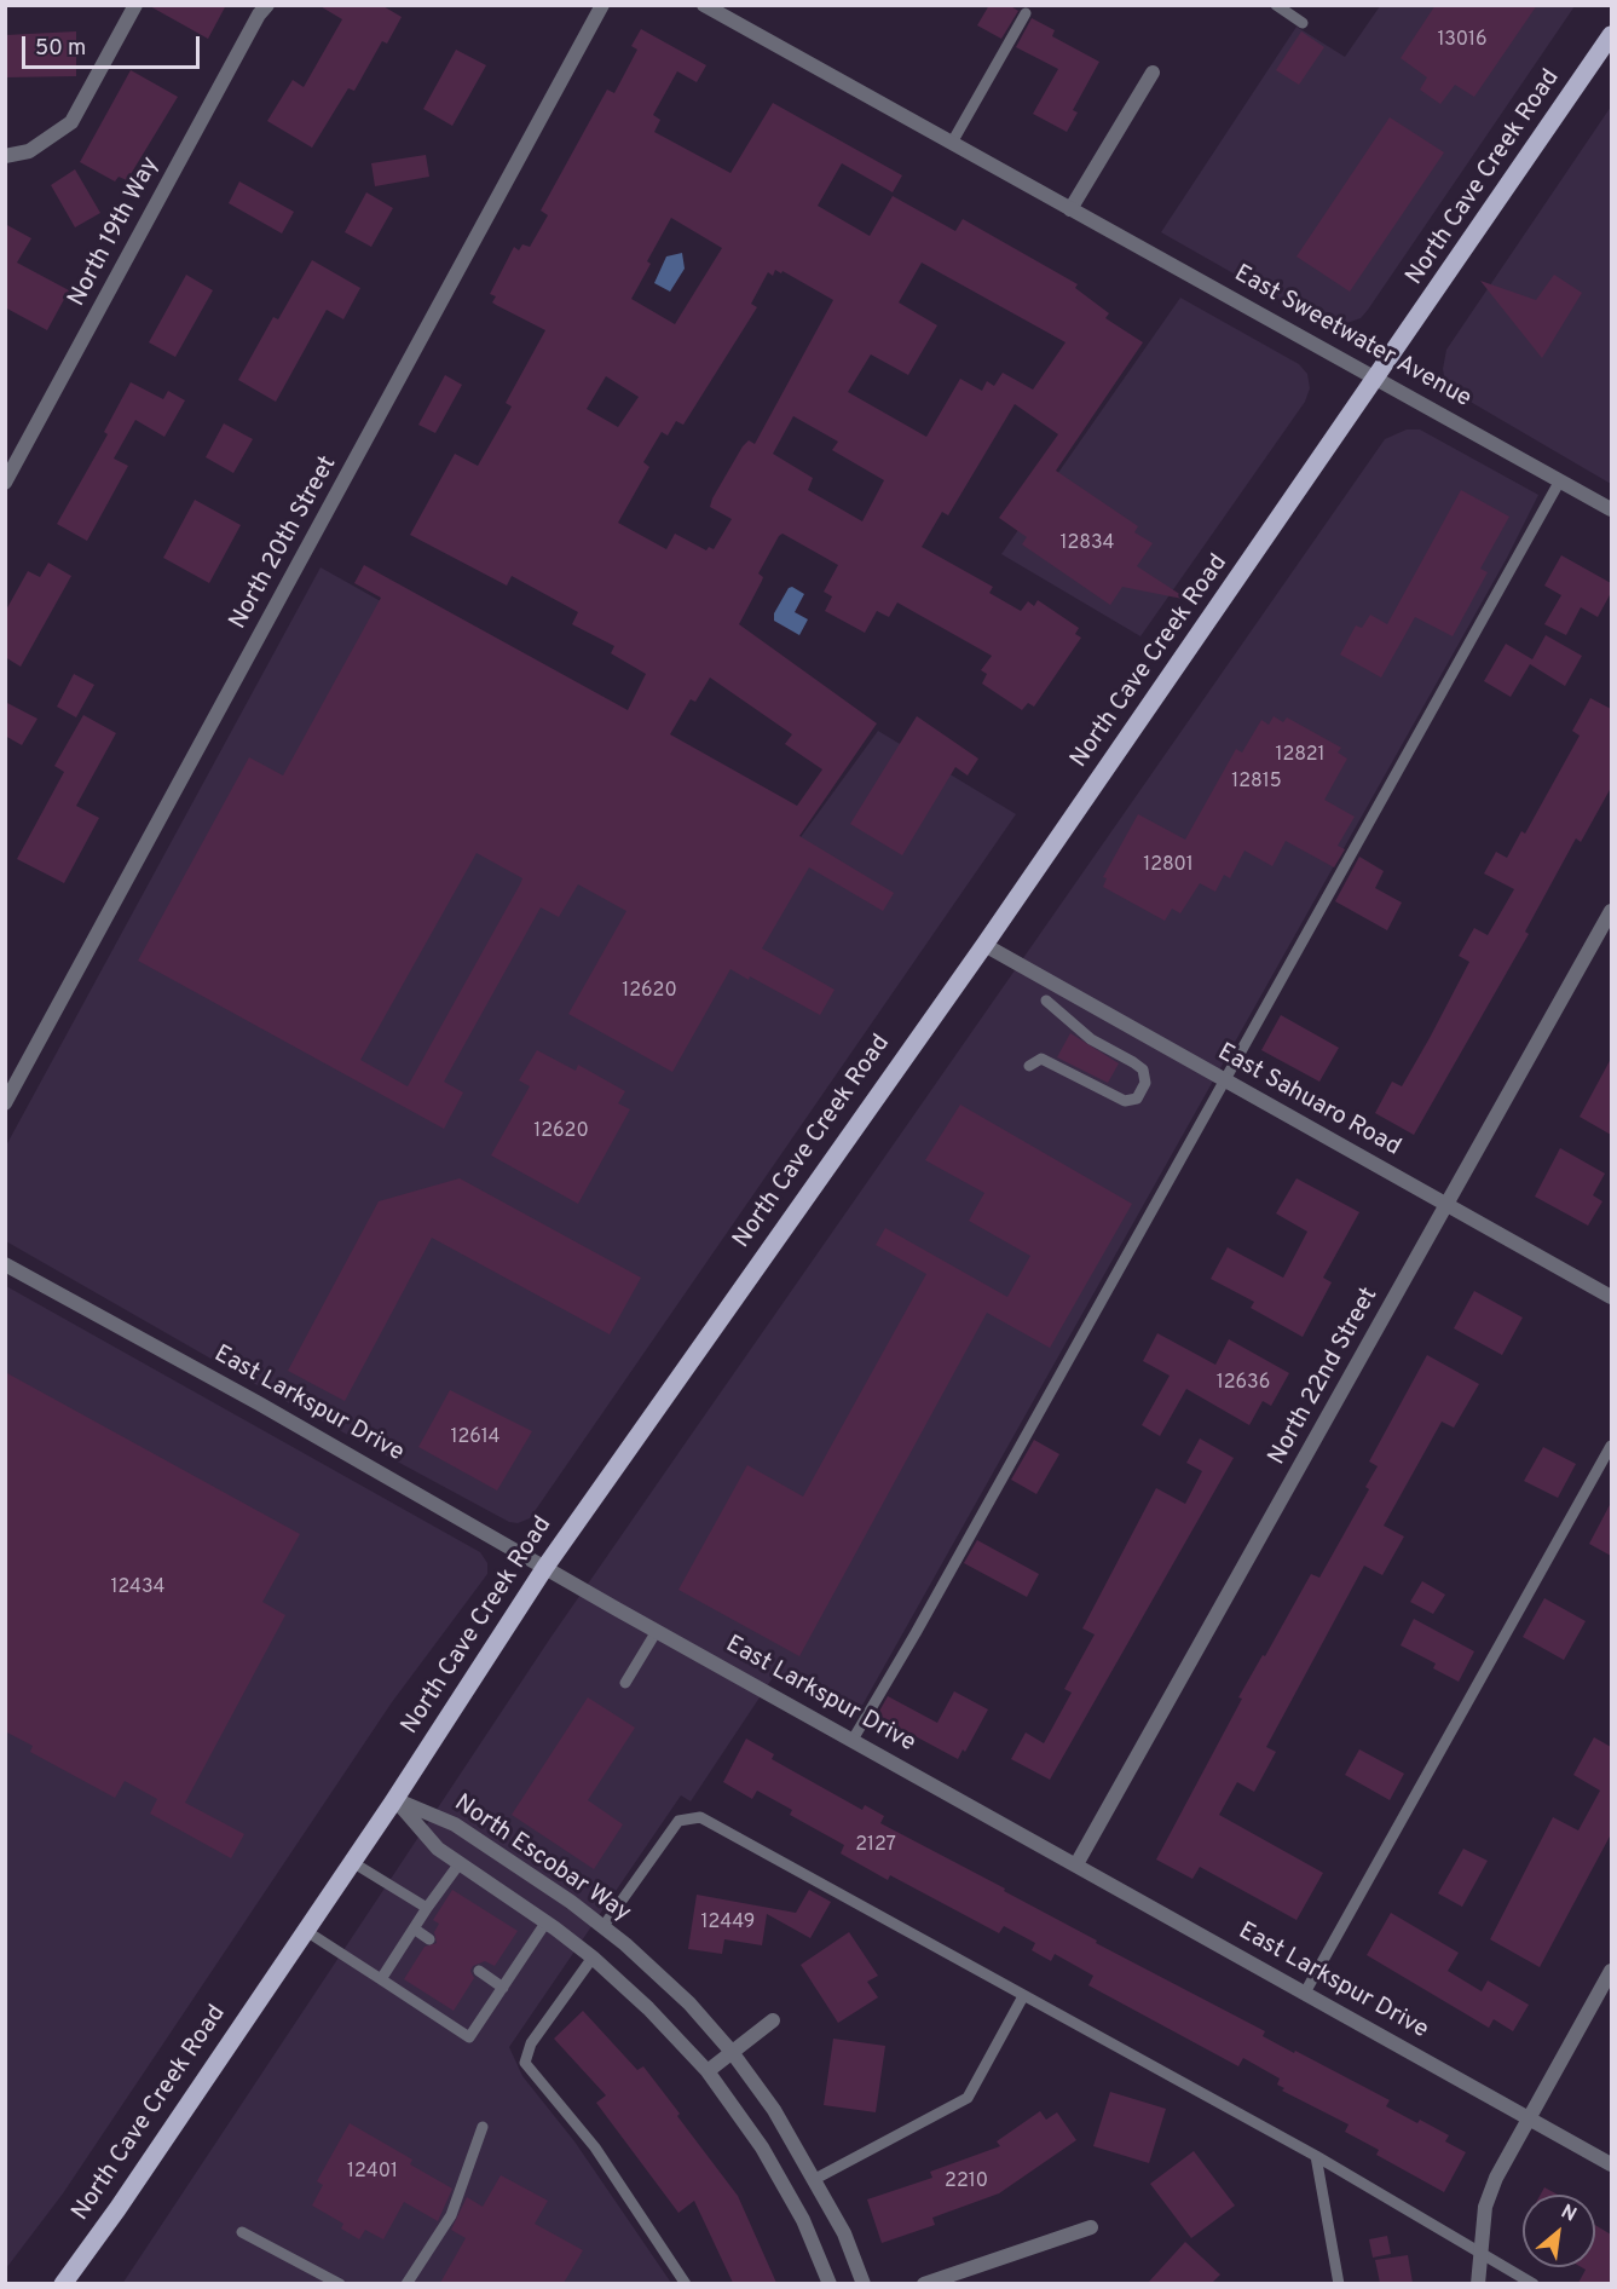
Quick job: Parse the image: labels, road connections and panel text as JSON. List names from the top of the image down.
{
  "streets": {
    "main road": ["North Cave Creek Road"],
    "street": [
      "North 19th Way",
      "East Sweetwater Avenue",
      "North 20th Street",
      "East Sahuaro Road",
      "North 22nd Street",
      "East Larkspur Drive",
      "North Escobar Way"
    ]
  },
  "crossings": [
    ["North Cave Creek Road", "East Sweetwater Avenue"],
    ["North Cave Creek Road", "East Sahuaro Road"],
    ["North Cave Creek Road", "East Larkspur Drive"],
    ["North Cave Creek Road", "North Escobar Way"],
    ["East Sahuaro Road", "North 22nd Street"],
    ["North 22nd Street", "East Larkspur Drive"]
  ],
  "house_numbers": [
    "13016",
    "12834",
    "12821",
    "12815",
    "12801",
    "12620",
    "12620",
    "12636",
    "12614",
    "12434",
    "2127",
    "12449",
    "12401",
    "2210"
  ],
  "scale_bar": "50 m",
  "north": "top right"
}
